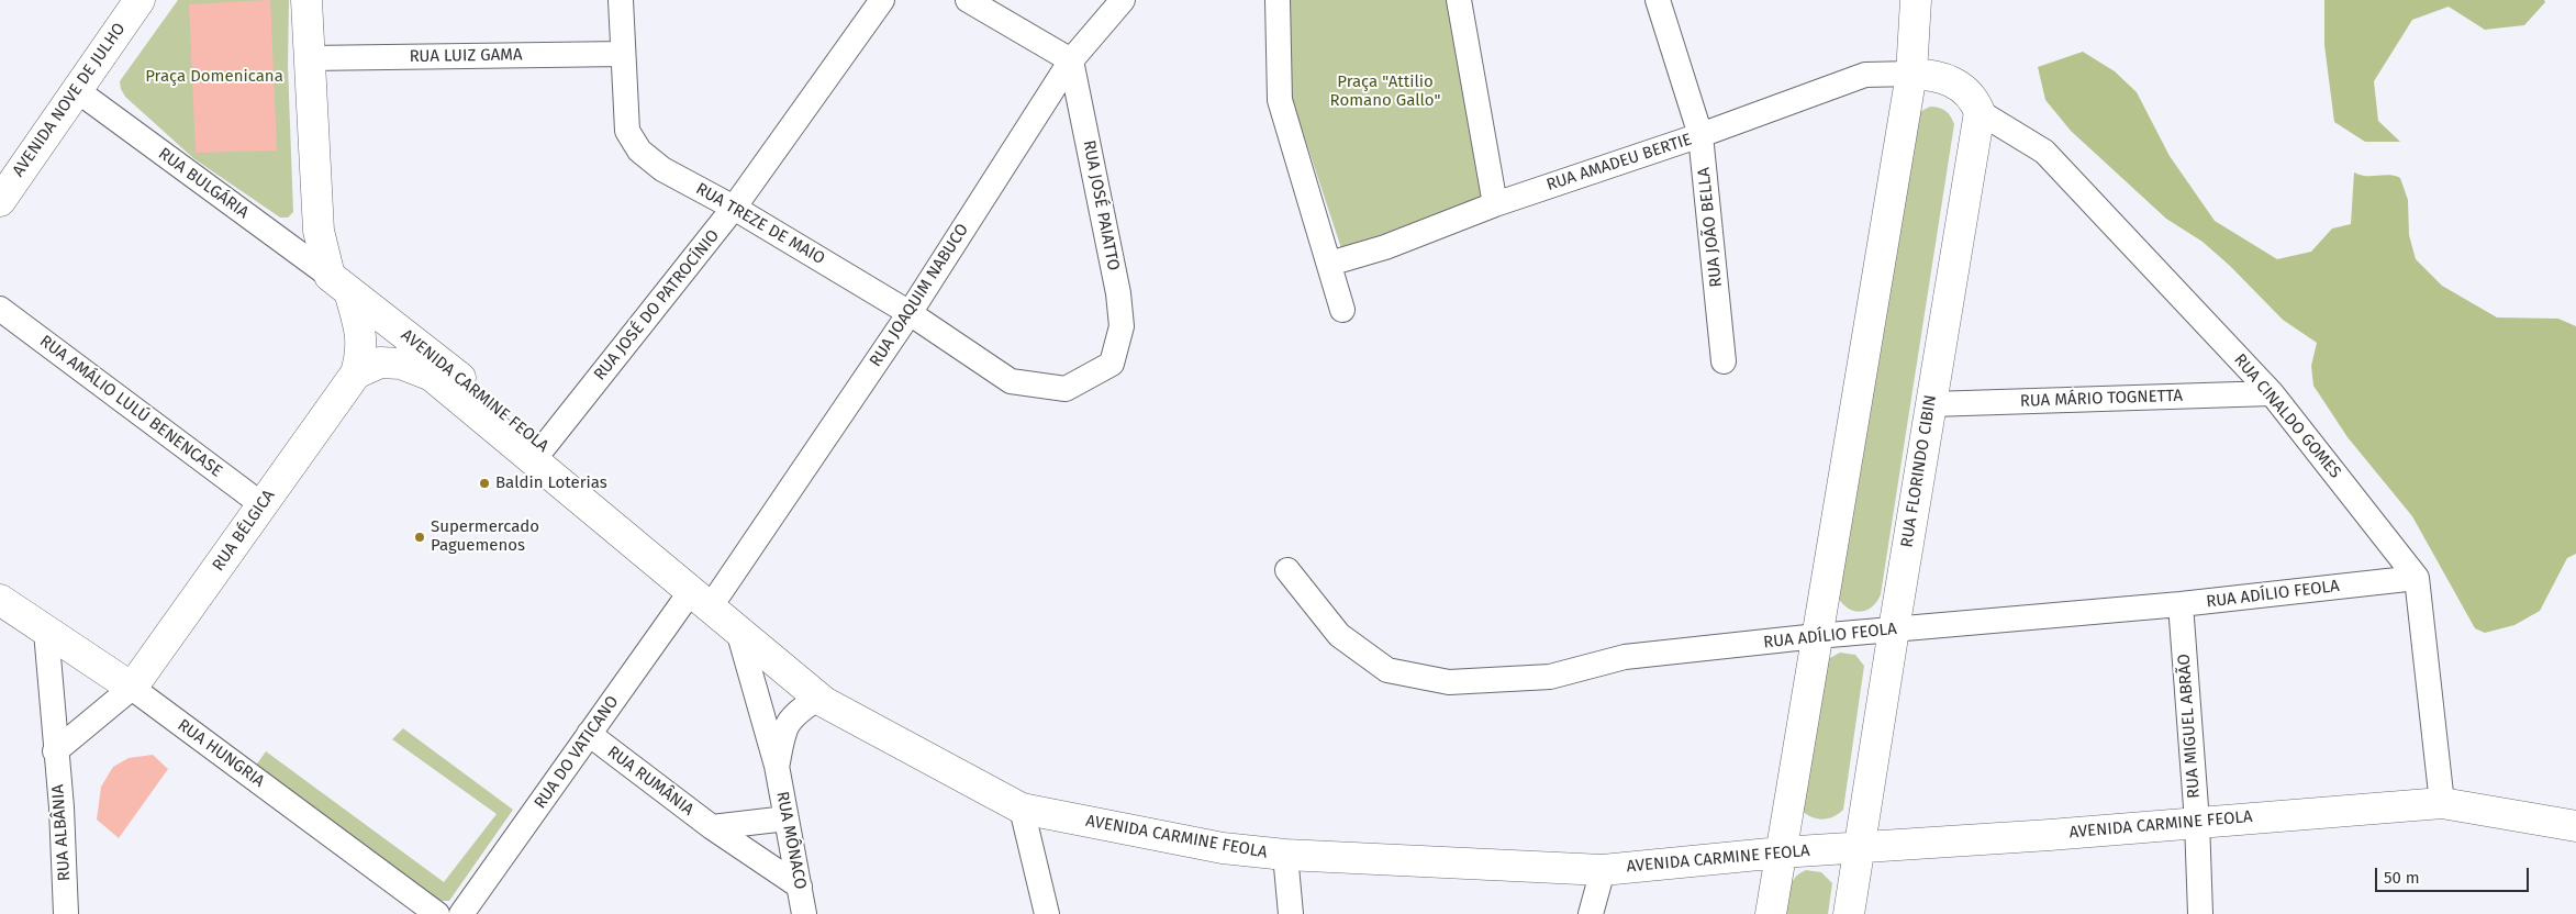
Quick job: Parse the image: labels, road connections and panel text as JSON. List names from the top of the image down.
{
  "streets": {
    "main road": [
      "AVENIDA NOVE DE JULHO",
      "AVENIDA CARMINE FEOLA",
      "RUA FLORINDO CIBIN",
      "RUA BÉLGICA",
      "RUA HUNGRIA"
    ],
    "street": [
      "RUA LUIZ GAMA",
      "RUA AMADEU BERTIE",
      "RUA BULGÁRIA",
      "RUA JOSÉ PAIATTO",
      "RUA TREZE DE MAIO",
      "RUA JOÃO BELLA",
      "RUA JOAQUIM NABUCO",
      "RUA JOSÉ DO PATROCÍNIO",
      "RUA MÁRIO TOGNETTA",
      "RUA AMÁLIO LULÚ BENENCASE",
      "RUA CINALDO GOMES",
      "RUA ADÍLIO FEOLA",
      "RUA MIGUEL ABRÃO",
      "RUA DO VATICANO",
      "RUA RUMÂNIA",
      "RUA ALBÂNIA",
      "RUA MÔNACO"
    ]
  },
  "crossings": [
    ["RUA LUIZ GAMA", "RUA TREZE DE MAIO"],
    ["AVENIDA NOVE DE JULHO", "RUA BULGÁRIA"],
    ["RUA AMADEU BERTIE", "RUA JOÃO BELLA"],
    ["RUA BULGÁRIA", "AVENIDA CARMINE FEOLA"],
    ["RUA BULGÁRIA", "RUA BÉLGICA"],
    ["RUA JOSÉ PAIATTO", "RUA TREZE DE MAIO"],
    ["RUA JOSÉ PAIATTO", "RUA JOAQUIM NABUCO"],
    ["RUA TREZE DE MAIO", "RUA JOAQUIM NABUCO"],
    ["RUA TREZE DE MAIO", "RUA JOSÉ DO PATROCÍNIO"],
    ["RUA JOAQUIM NABUCO", "AVENIDA CARMINE FEOLA"],
    ["RUA JOAQUIM NABUCO", "RUA DO VATICANO"],
    ["RUA JOSÉ DO PATROCÍNIO", "AVENIDA CARMINE FEOLA"],
    ["AVENIDA CARMINE FEOLA", "RUA FLORINDO CIBIN"],
    ["AVENIDA CARMINE FEOLA", "RUA BÉLGICA"],
    ["AVENIDA CARMINE FEOLA", "RUA MIGUEL ABRÃO"],
    ["AVENIDA CARMINE FEOLA", "RUA DO VATICANO"],
    ["AVENIDA CARMINE FEOLA", "RUA MÔNACO"],
    ["RUA MÁRIO TOGNETTA", "RUA CINALDO GOMES"],
    ["RUA MÁRIO TOGNETTA", "RUA FLORINDO CIBIN"],
    ["RUA AMÁLIO LULÚ BENENCASE", "RUA BÉLGICA"],
    ["RUA CINALDO GOMES", "RUA FLORINDO CIBIN"],
    ["RUA CINALDO GOMES", "RUA ADÍLIO FEOLA"],
    ["RUA FLORINDO CIBIN", "RUA ADÍLIO FEOLA"],
    ["RUA BÉLGICA", "RUA HUNGRIA"],
    ["RUA ADÍLIO FEOLA", "RUA MIGUEL ABRÃO"],
    ["RUA DO VATICANO", "RUA RUMÂNIA"],
    ["RUA HUNGRIA", "RUA ALBÂNIA"],
    ["RUA RUMÂNIA", "RUA MÔNACO"]
  ],
  "parks": ["Praça Domenicana", "Praça \"Attilio Romano Gallo\""],
  "places": ["Baldin Loterias", "Supermercado Paguemenos"],
  "scale_bar": "50 m"
}
